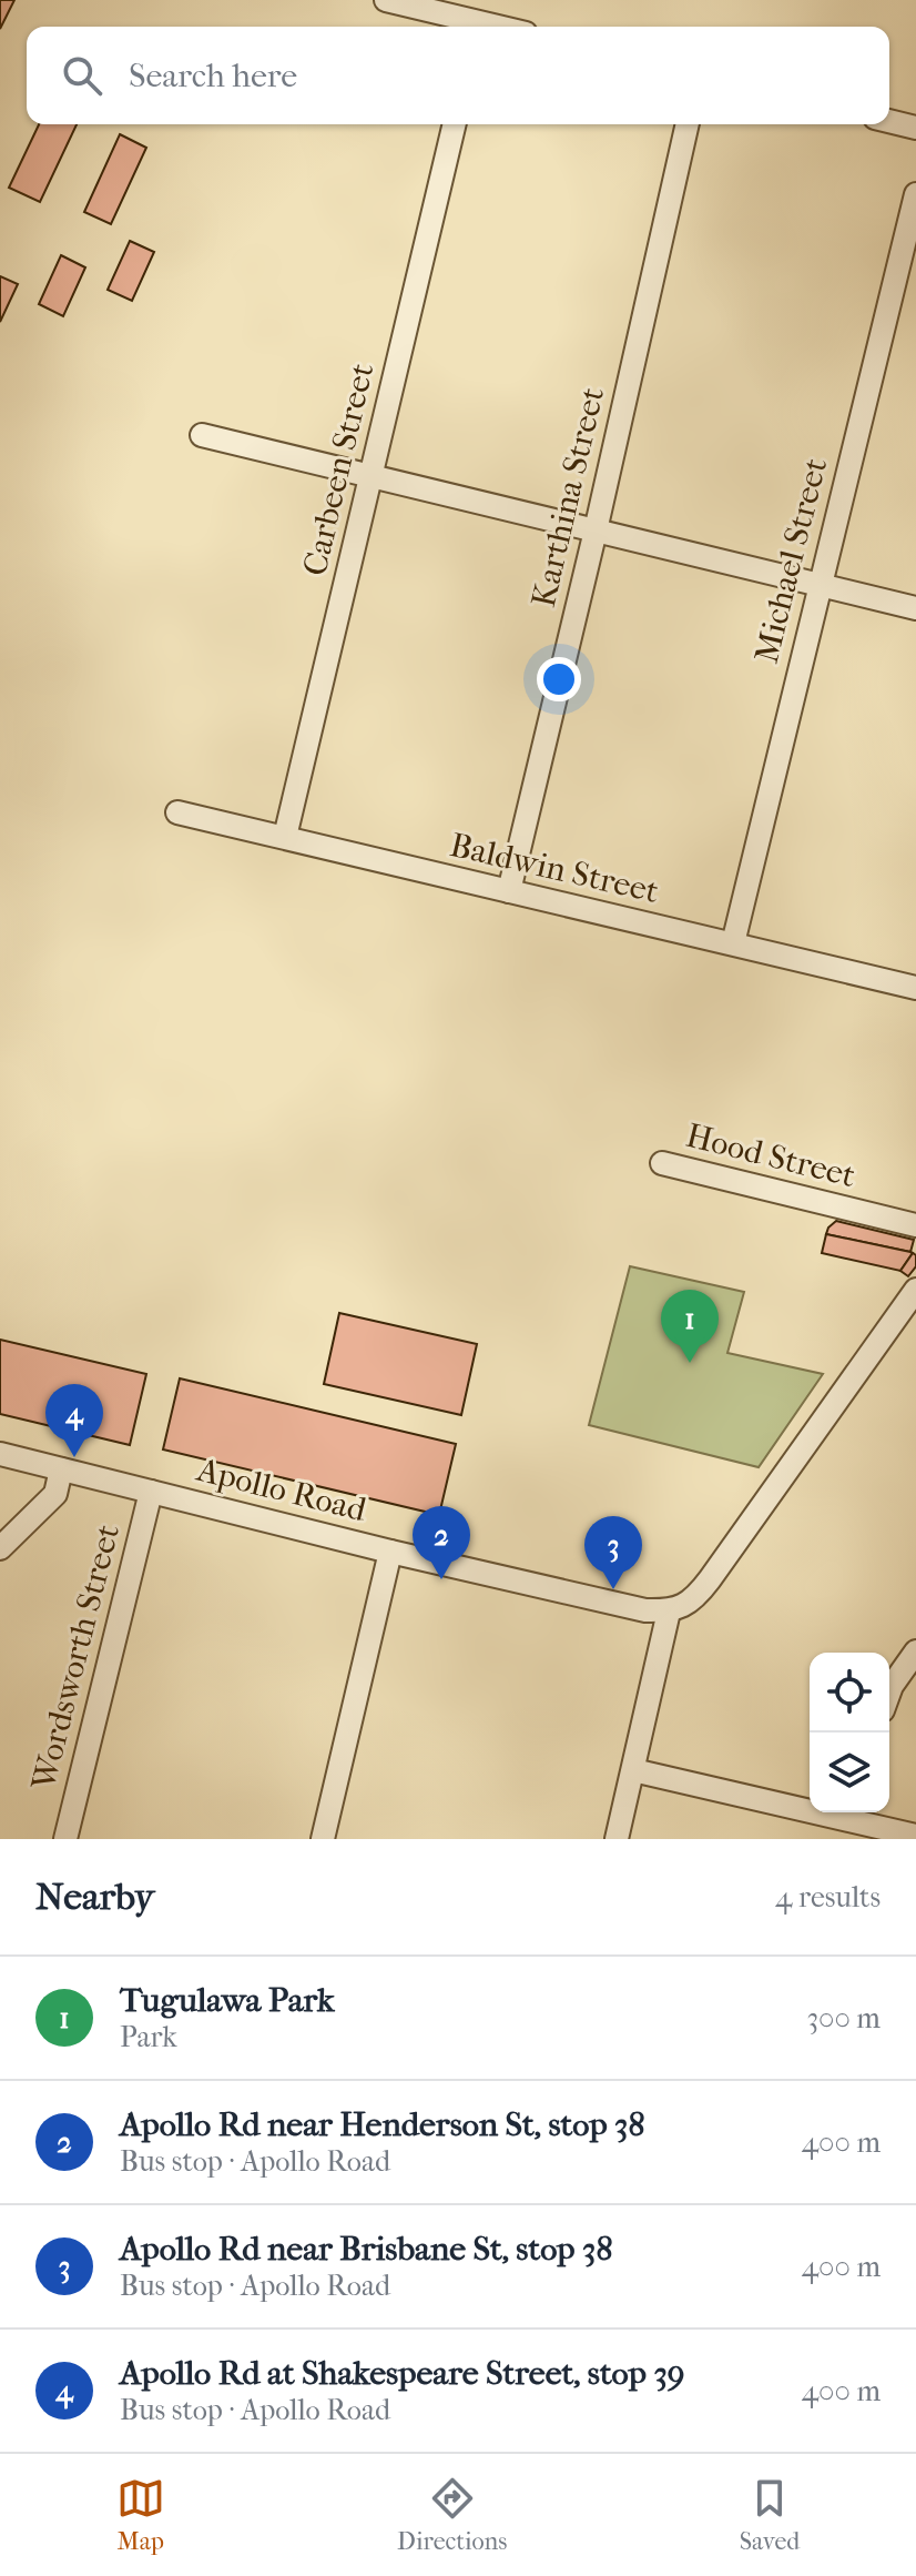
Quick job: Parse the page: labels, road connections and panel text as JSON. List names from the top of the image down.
{
  "streets": {
    "street": [
      "Carbeen Street",
      "Karthina Street",
      "Michael Street",
      "Baldwin Street",
      "Hood Street",
      "Apollo Road",
      "Wordsworth Street"
    ]
  },
  "crossings": [
    ["Carbeen Street", "Baldwin Street"],
    ["Karthina Street", "Baldwin Street"],
    ["Michael Street", "Baldwin Street"],
    ["Apollo Road", "Wordsworth Street"]
  ],
  "page": {
    "search": "Search here",
    "pins": [
      "1",
      "4",
      "2",
      "3"
    ],
    "heading": ["Nearby", "4 results"],
    "list": [
      {
        "mark": "1",
        "name": "Tugulawa Park",
        "note": "Park",
        "value": "300 m"
      },
      {
        "mark": "2",
        "name": "Apollo Rd near Henderson St, stop 38",
        "note": "Bus stop · Apollo Road",
        "value": "400 m"
      },
      {
        "mark": "3",
        "name": "Apollo Rd near Brisbane St, stop 38",
        "note": "Bus stop · Apollo Road",
        "value": "400 m"
      },
      {
        "mark": "4",
        "name": "Apollo Rd at Shakespeare Street, stop 39",
        "note": "Bus stop · Apollo Road",
        "value": "400 m"
      }
    ],
    "nav": ["Map", "Directions", "Saved"]
  }
}
